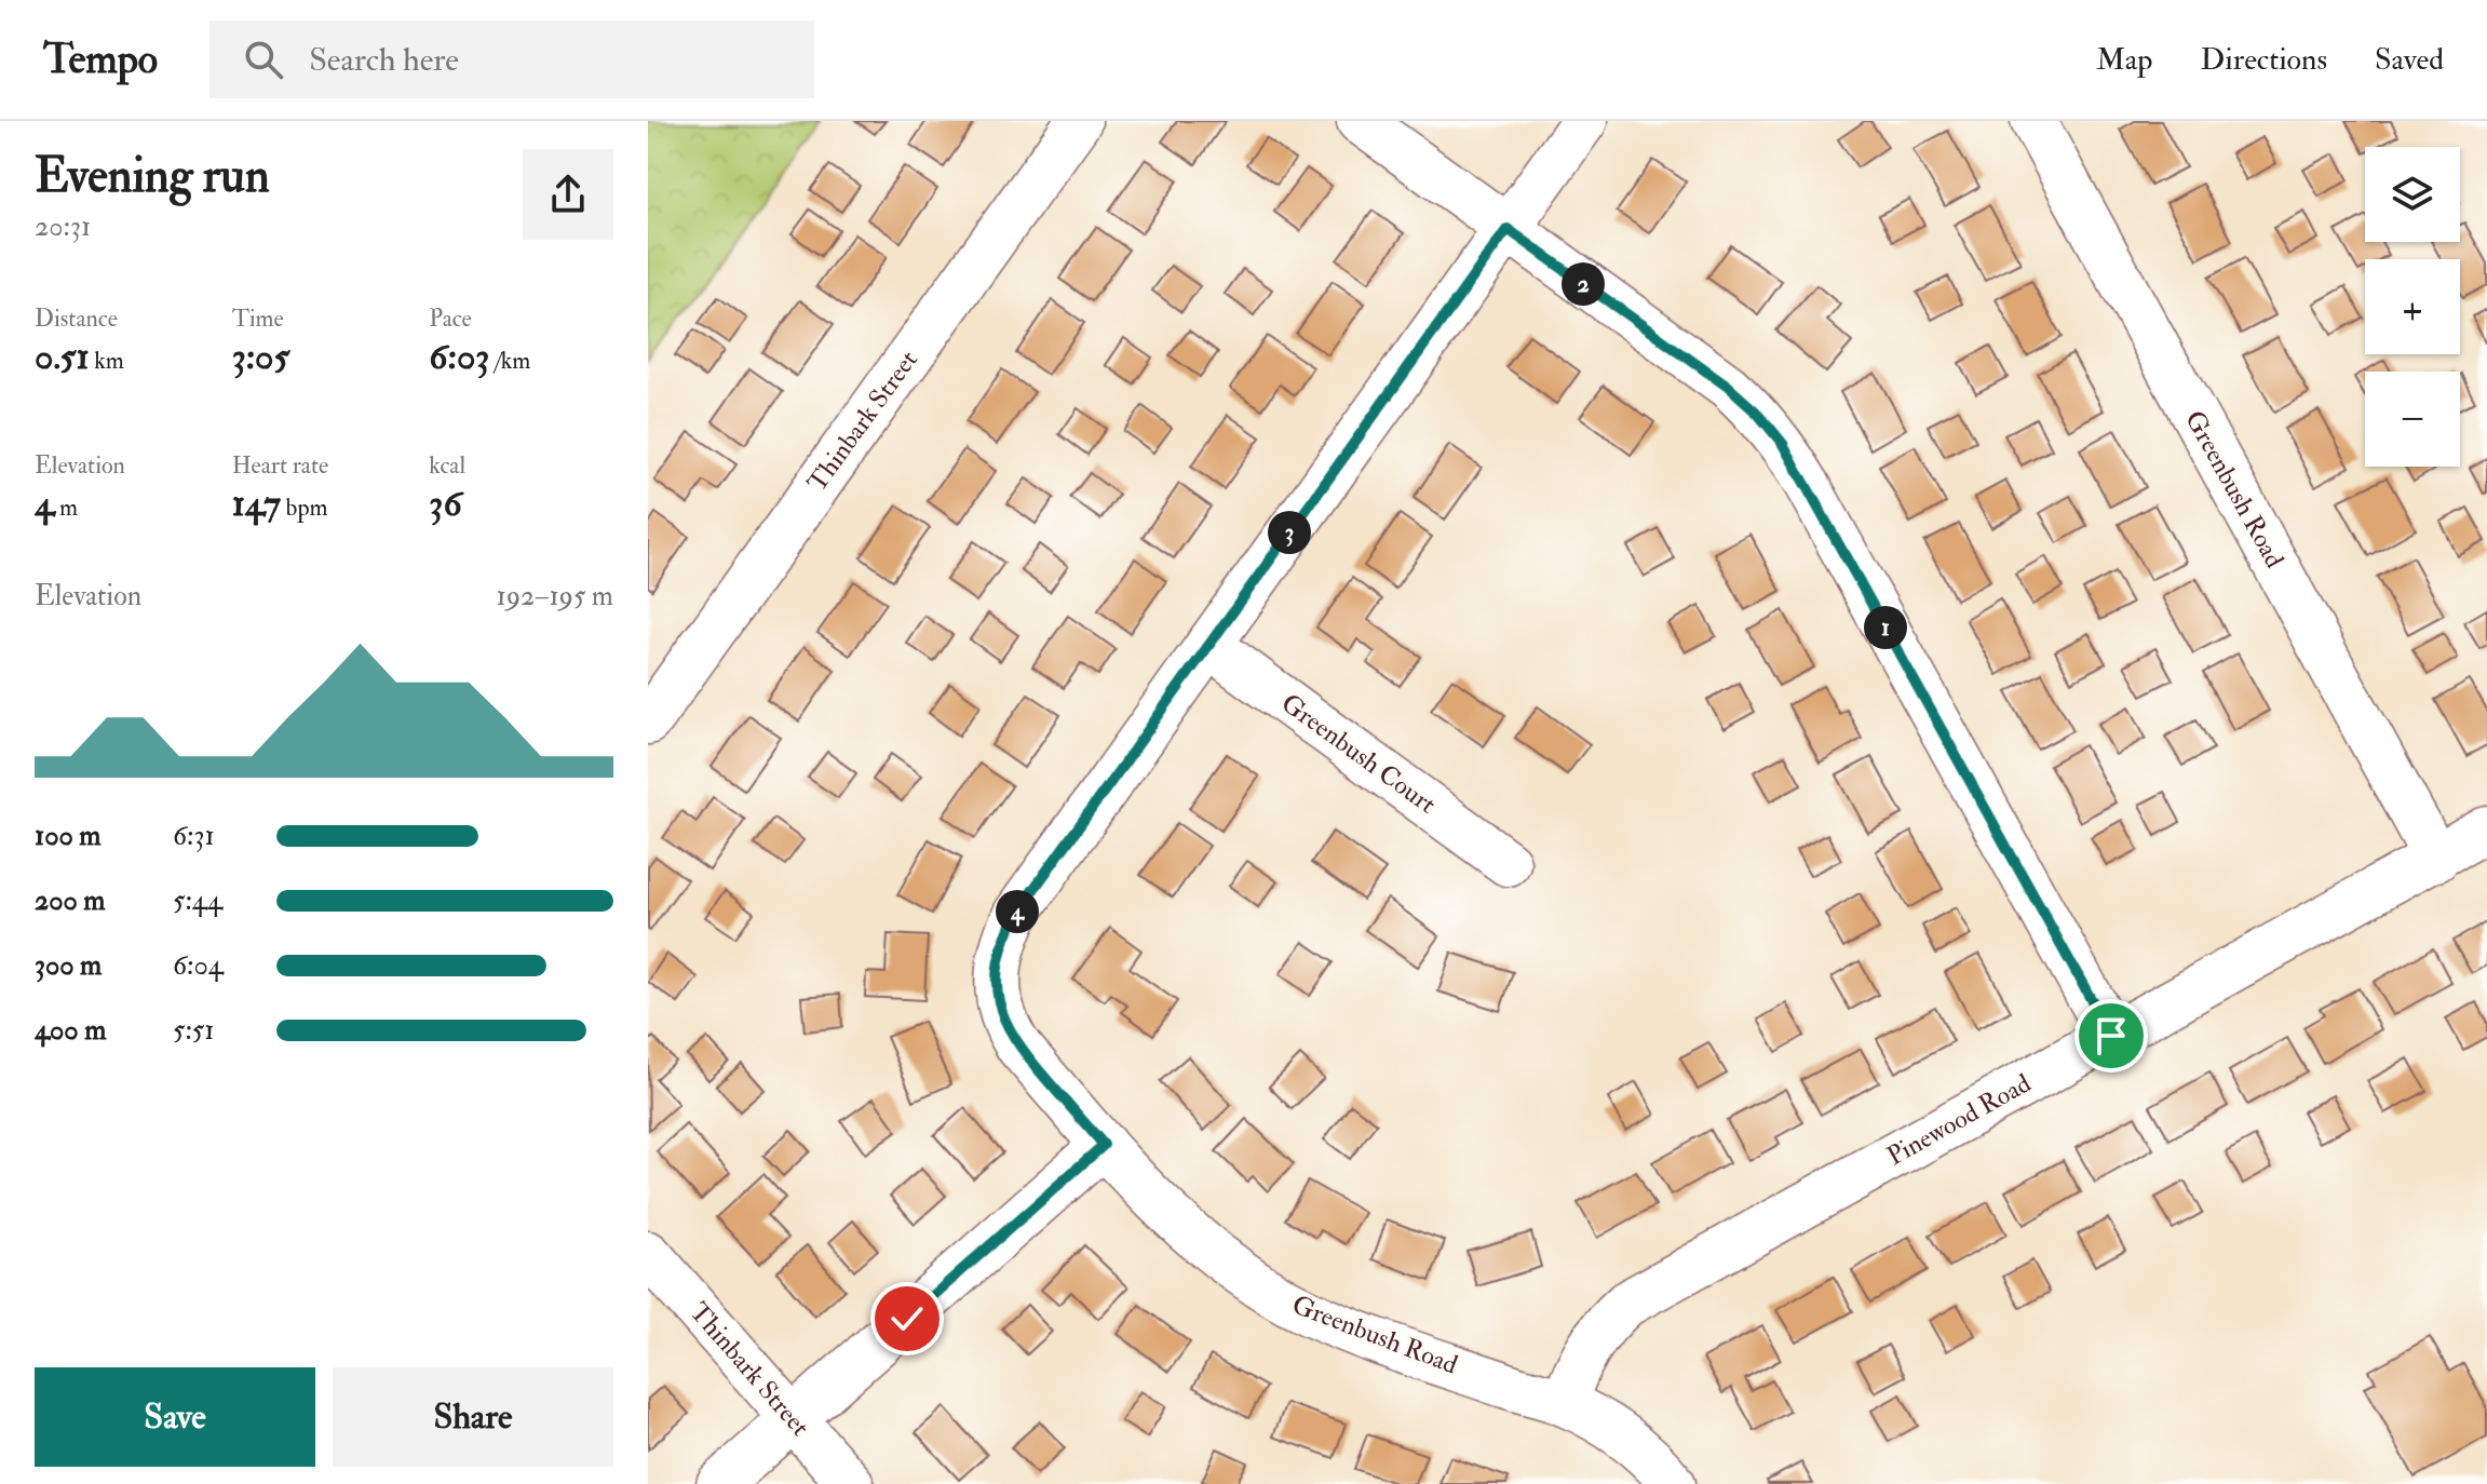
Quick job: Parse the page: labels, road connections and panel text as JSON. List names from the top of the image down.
{
  "streets": {
    "street": [
      "Thinbark Street",
      "Greenbush Road",
      "Greenbush Court",
      "Pinewood Road"
    ]
  },
  "crossings": [
    ["Greenbush Road", "Greenbush Court"],
    ["Greenbush Road", "Pinewood Road"]
  ],
  "page": {
    "header": "Tempo",
    "search": "Search here",
    "nav": ["Map", "Directions", "Saved"],
    "heading": ["Evening run", "20:31"],
    "map_buttons": ["+", "−"],
    "pins": [
      "2",
      "3",
      "1",
      "4"
    ],
    "stats": [
      ["Distance", "0.51 km"],
      ["Time", "3:05"],
      ["Pace", "6:03 /km"],
      ["Elevation", "4 m"],
      ["Heart rate", "147 bpm"],
      ["kcal", "36"]
    ],
    "chart": ["Elevation", "192–195 m"],
    "list": [
      {
        "name": "100 m",
        "note": "6:31"
      },
      {
        "name": "200 m",
        "note": "5:44"
      },
      {
        "name": "300 m",
        "note": "6:04"
      },
      {
        "name": "400 m",
        "note": "5:51"
      }
    ],
    "buttons": ["Save", "Share"]
  }
}
